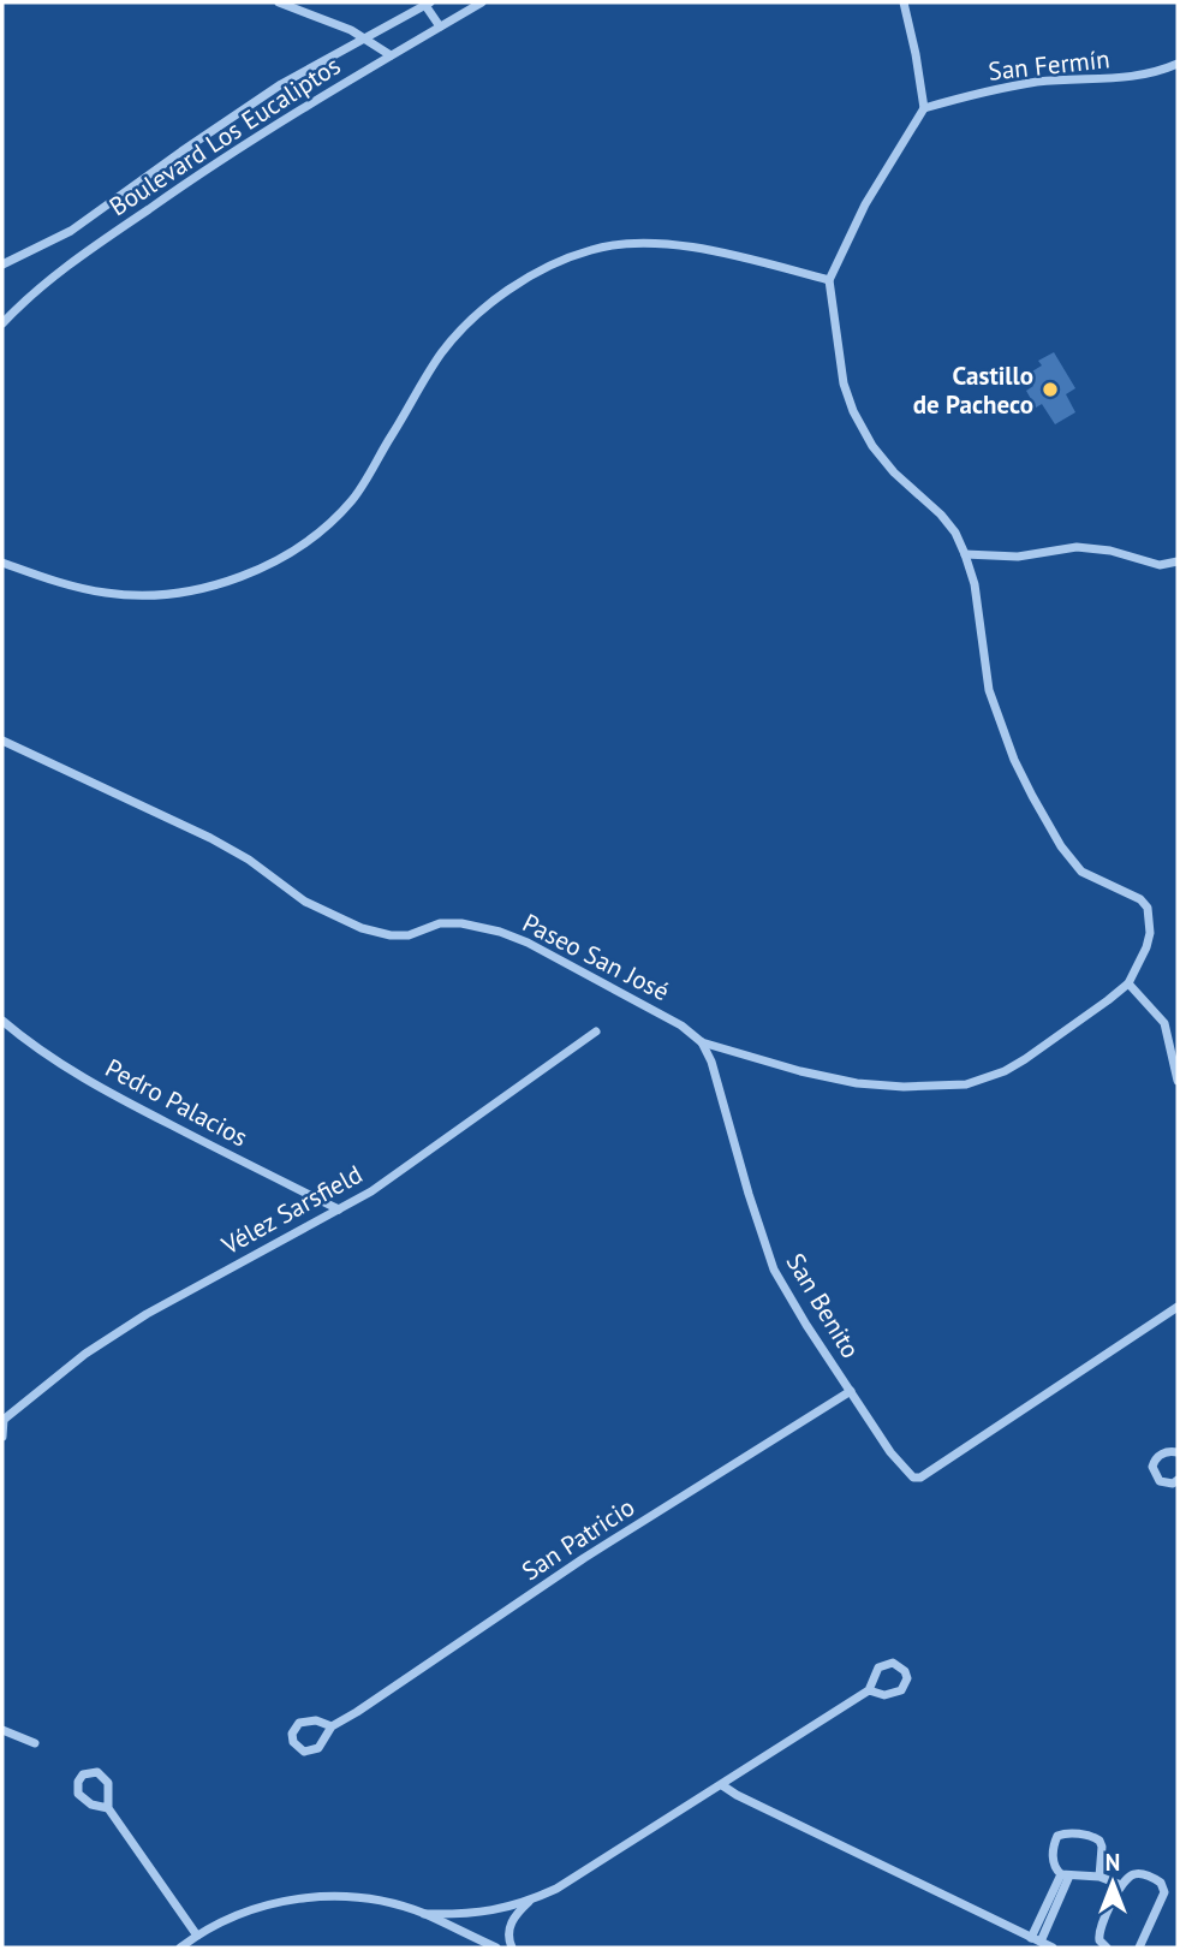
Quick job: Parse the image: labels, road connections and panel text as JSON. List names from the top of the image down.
{
  "streets": {
    "street": [
      "San Fermín",
      "Boulevard Los Eucaliptos",
      "Paseo San José",
      "Pedro Palacios",
      "Vélez Sarsfield",
      "San Benito",
      "San Patricio"
    ]
  },
  "crossings": [
    ["Paseo San José", "San Benito"],
    ["Pedro Palacios", "Vélez Sarsfield"],
    ["San Benito", "San Patricio"]
  ],
  "places": ["Castillo de Pacheco"],
  "north": "top"
}
